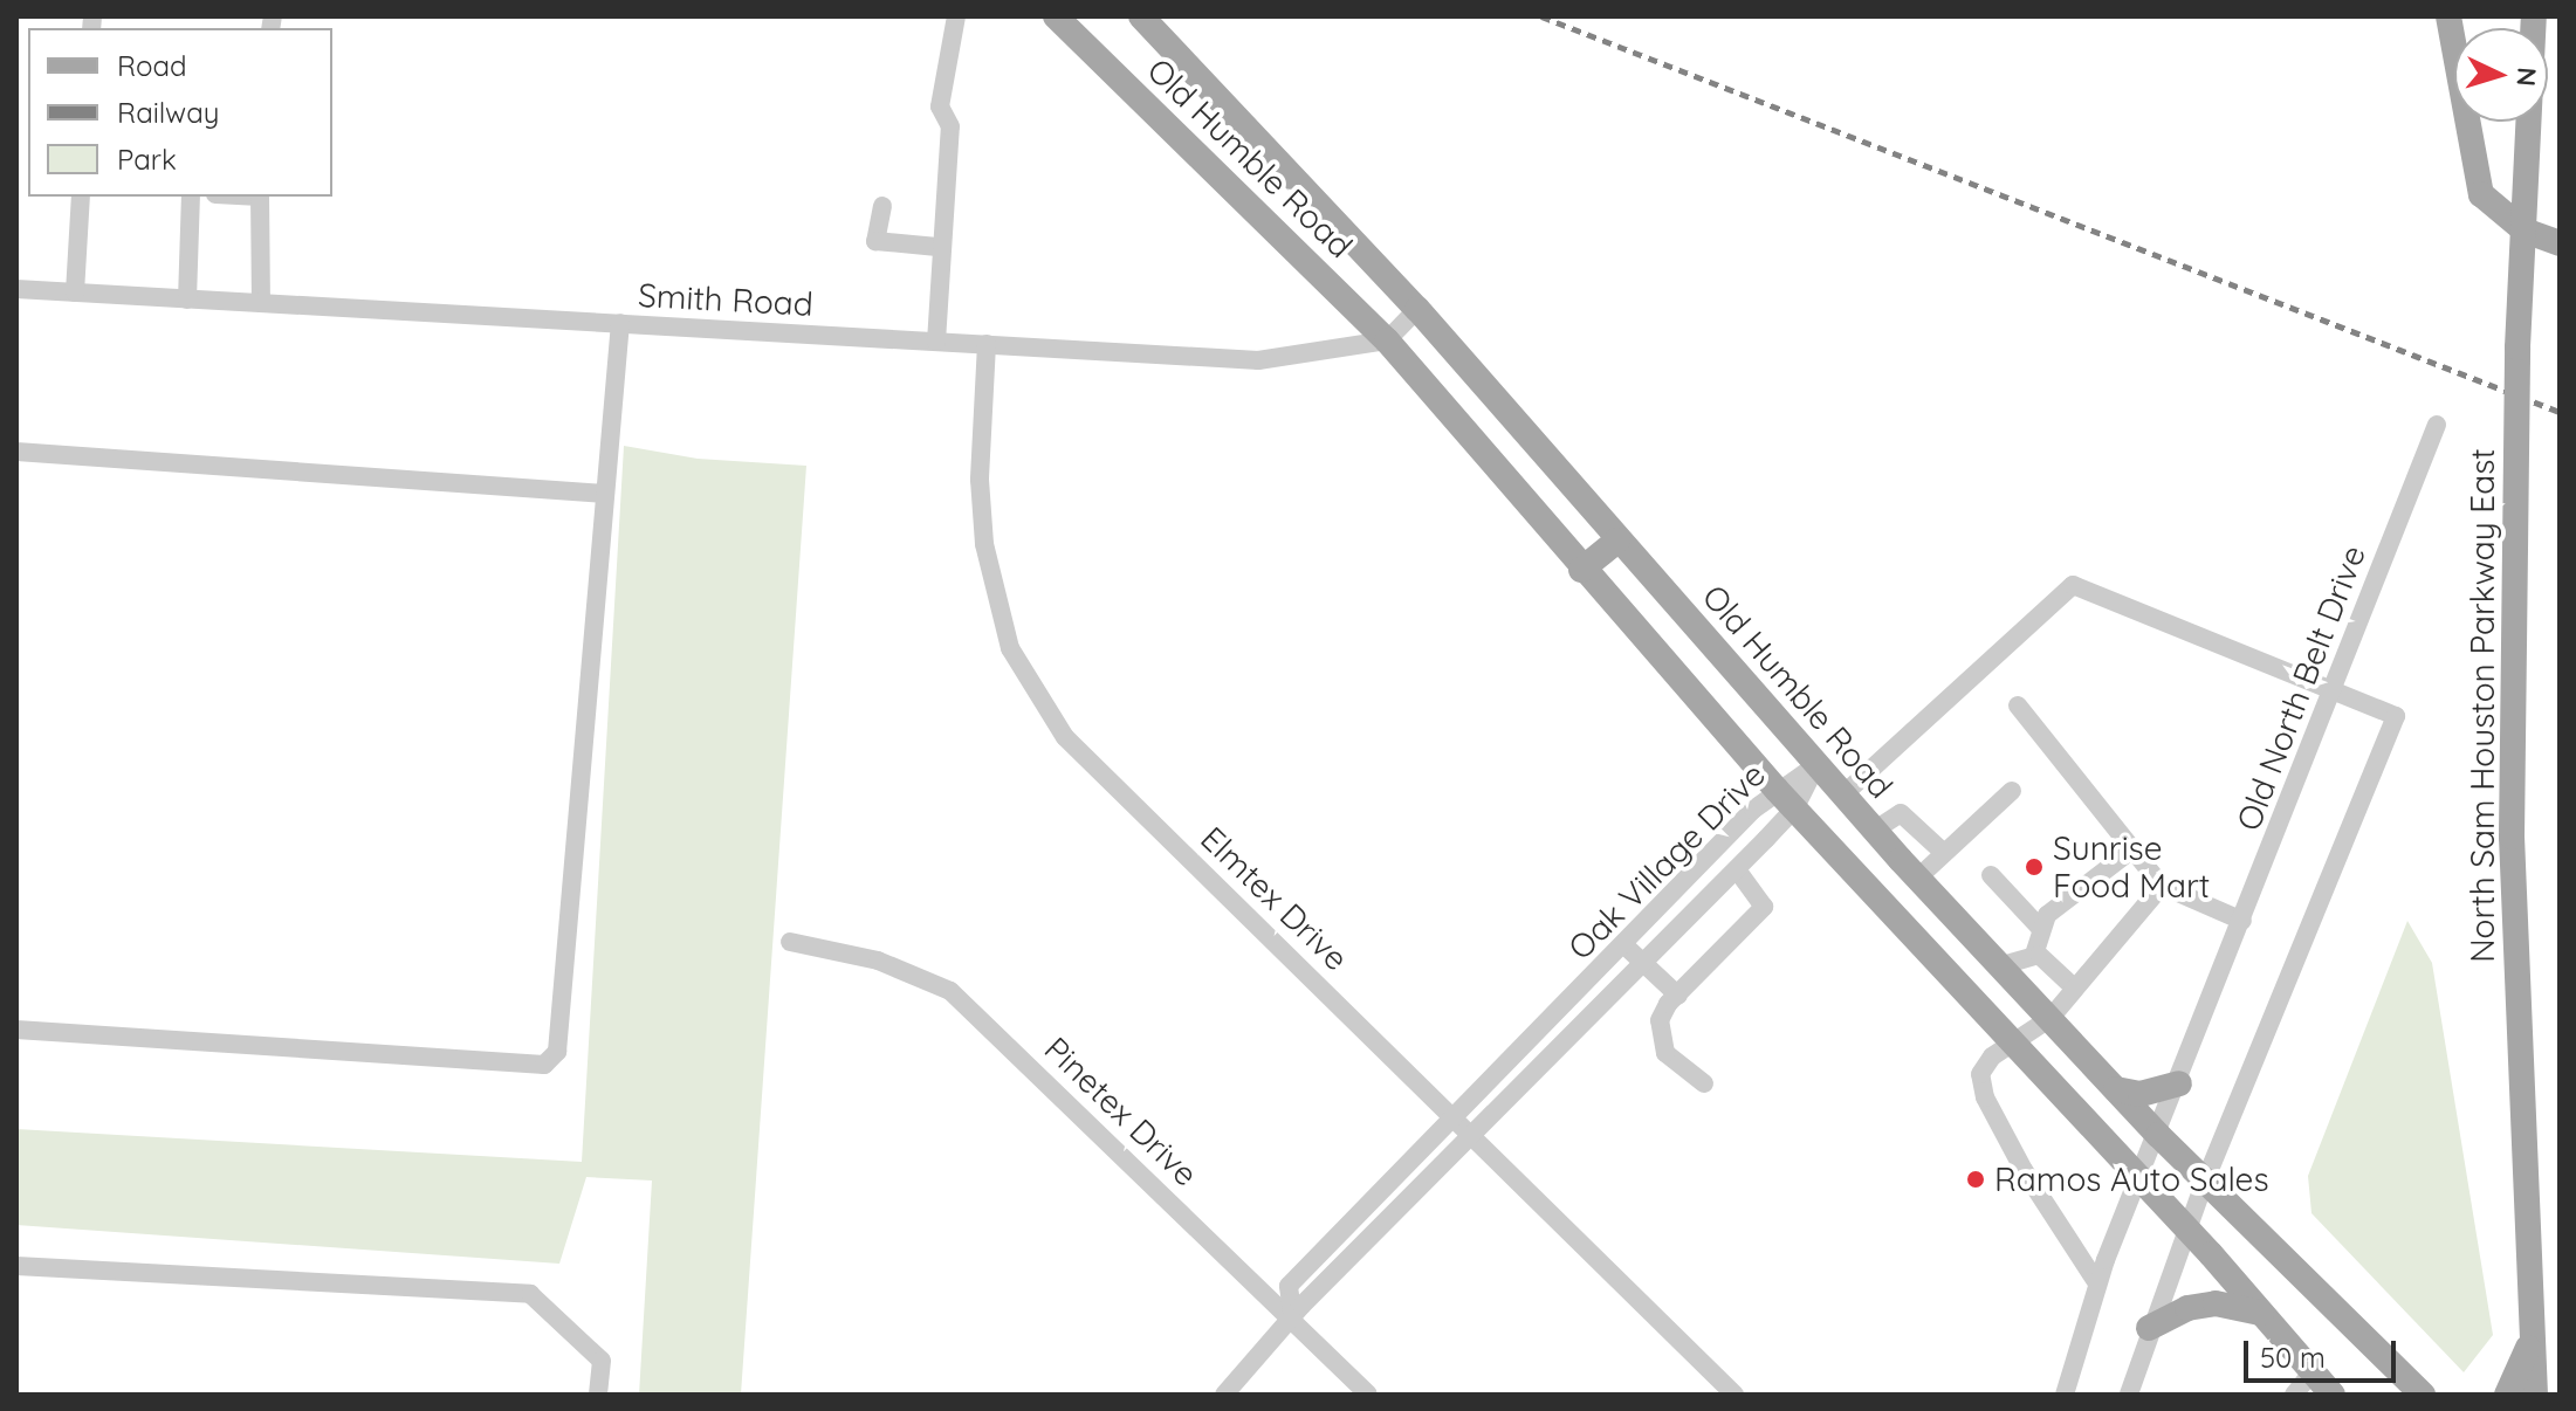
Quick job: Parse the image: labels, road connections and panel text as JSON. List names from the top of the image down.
{
  "streets": {
    "main road": ["Old Humble Road", "North Sam Houston Parkway East"],
    "street": [
      "Smith Road",
      "Old North Belt Drive",
      "Oak Village Drive",
      "Elmtex Drive",
      "Pinetex Drive"
    ]
  },
  "crossings": [
    ["Old Humble Road", "Smith Road"],
    ["Old Humble Road", "Old North Belt Drive"],
    ["Old Humble Road", "Oak Village Drive"],
    ["Smith Road", "Elmtex Drive"],
    ["Oak Village Drive", "Elmtex Drive"],
    ["Oak Village Drive", "Pinetex Drive"]
  ],
  "places": ["Sunrise Food Mart", "Ramos Auto Sales"],
  "legend": ["Road", "Railway", "Park"],
  "scale_bar": "50 m",
  "north": "right"
}
